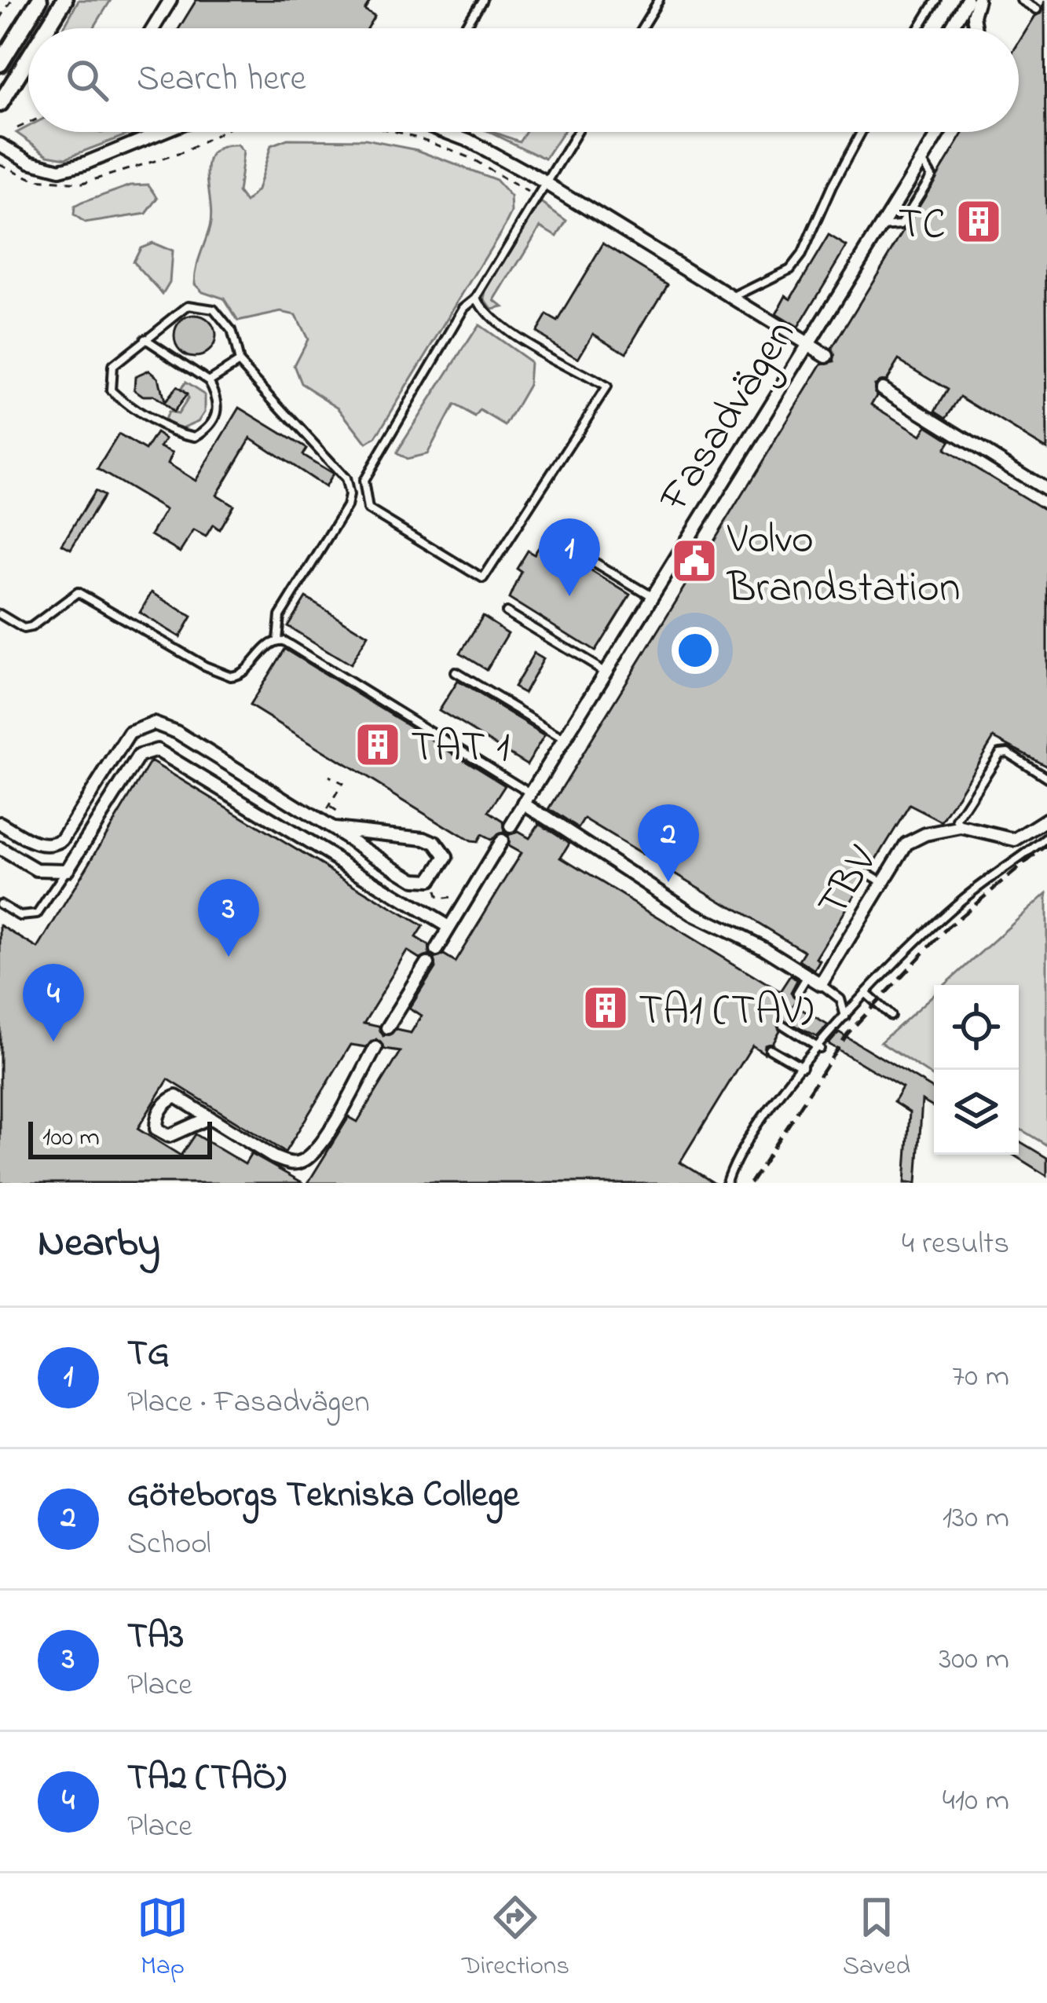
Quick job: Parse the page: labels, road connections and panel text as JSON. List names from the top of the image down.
{
  "streets": {
    "street": ["Fasadvägen", "TBV"]
  },
  "places": {
    "building": ["TC", "TAT 1", "TA1 (TAV)"],
    "public building": ["Volvo Brandstation"]
  },
  "scale_bar": "100 m",
  "page": {
    "search": "Search here",
    "pins": [
      "1",
      "2",
      "3",
      "4"
    ],
    "scale": "100 m",
    "heading": ["Nearby", "4 results"],
    "list": [
      {
        "mark": "1",
        "name": "TG",
        "note": "Place · Fasadvägen",
        "value": "70 m"
      },
      {
        "mark": "2",
        "name": "Göteborgs Tekniska College",
        "note": "School",
        "value": "130 m"
      },
      {
        "mark": "3",
        "name": "TA3",
        "note": "Place",
        "value": "300 m"
      },
      {
        "mark": "4",
        "name": "TA2 (TAÖ)",
        "note": "Place",
        "value": "410 m"
      }
    ],
    "nav": ["Map", "Directions", "Saved"]
  }
}
